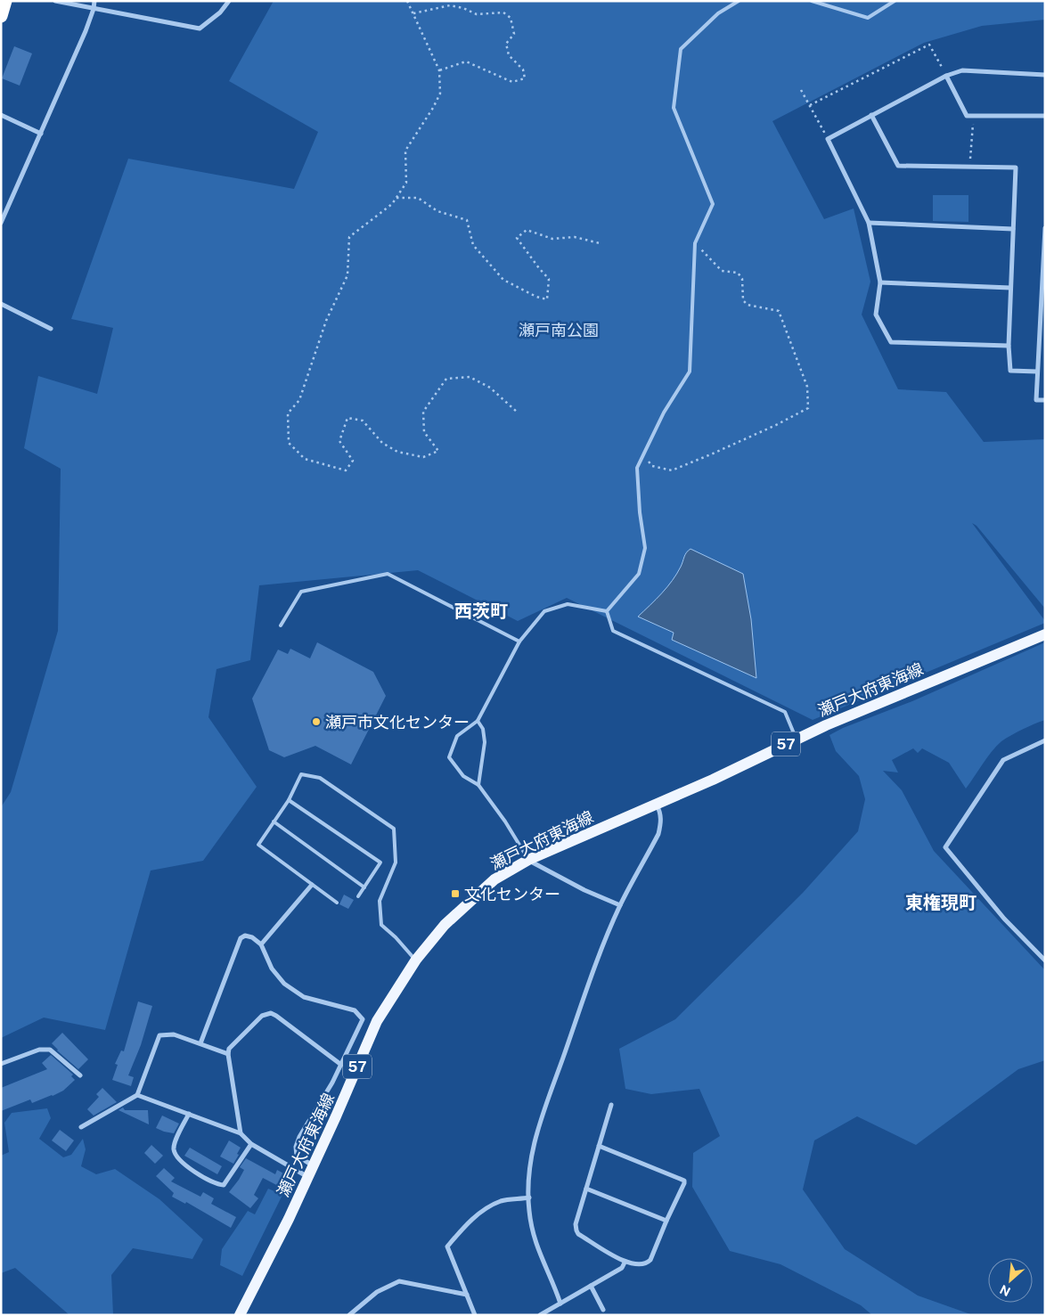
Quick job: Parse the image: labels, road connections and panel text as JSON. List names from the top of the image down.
{
  "streets": {
    "main road": ["瀬戸大府東海線", "57"]
  },
  "districts": ["西茨町", "東権現町"],
  "parks": ["瀬戸南公園"],
  "places": {
    "other": ["瀬戸市文化センター"],
    "transit": ["文化センター"]
  },
  "north": "bottom left"
}
